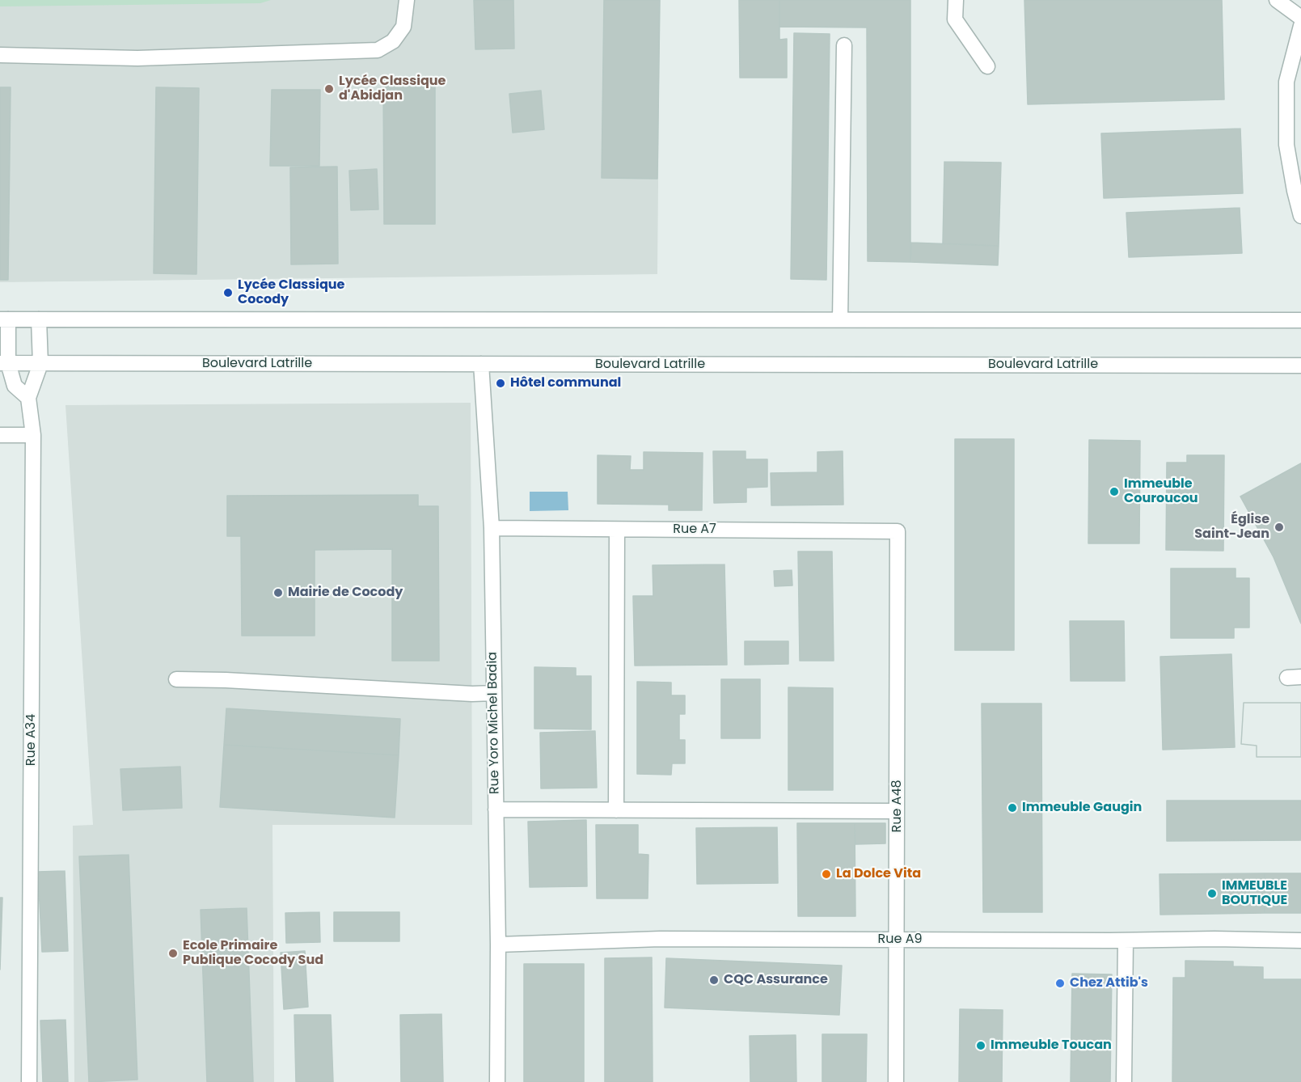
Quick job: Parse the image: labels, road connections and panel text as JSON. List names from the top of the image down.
{
  "streets": {
    "street": [
      "Boulevard Latrille",
      "Rue A7",
      "Rue Yoro Michel Badia",
      "Rue A34",
      "Rue A48",
      "Rue A9"
    ]
  },
  "crossings": [
    ["Boulevard Latrille", "Rue Yoro Michel Badia"],
    ["Boulevard Latrille", "Rue A34"],
    ["Rue A7", "Rue Yoro Michel Badia"],
    ["Rue A7", "Rue A48"],
    ["Rue Yoro Michel Badia", "Rue A9"],
    ["Rue A48", "Rue A9"]
  ],
  "places": [
    "Lycée Classique d'Abidjan",
    "Lycée Classique Cocody",
    "Hôtel communal",
    "Immeuble Couroucou",
    "Église Saint-Jean",
    "Mairie de Cocody",
    "Immeuble Gaugin",
    "La Dolce Vita",
    "IMMEUBLE BOUTIQUE",
    "Ecole Primaire Publique Cocody Sud",
    "CQC Assurance",
    "Chez Attib's",
    "Immeuble Toucan"
  ]
}
